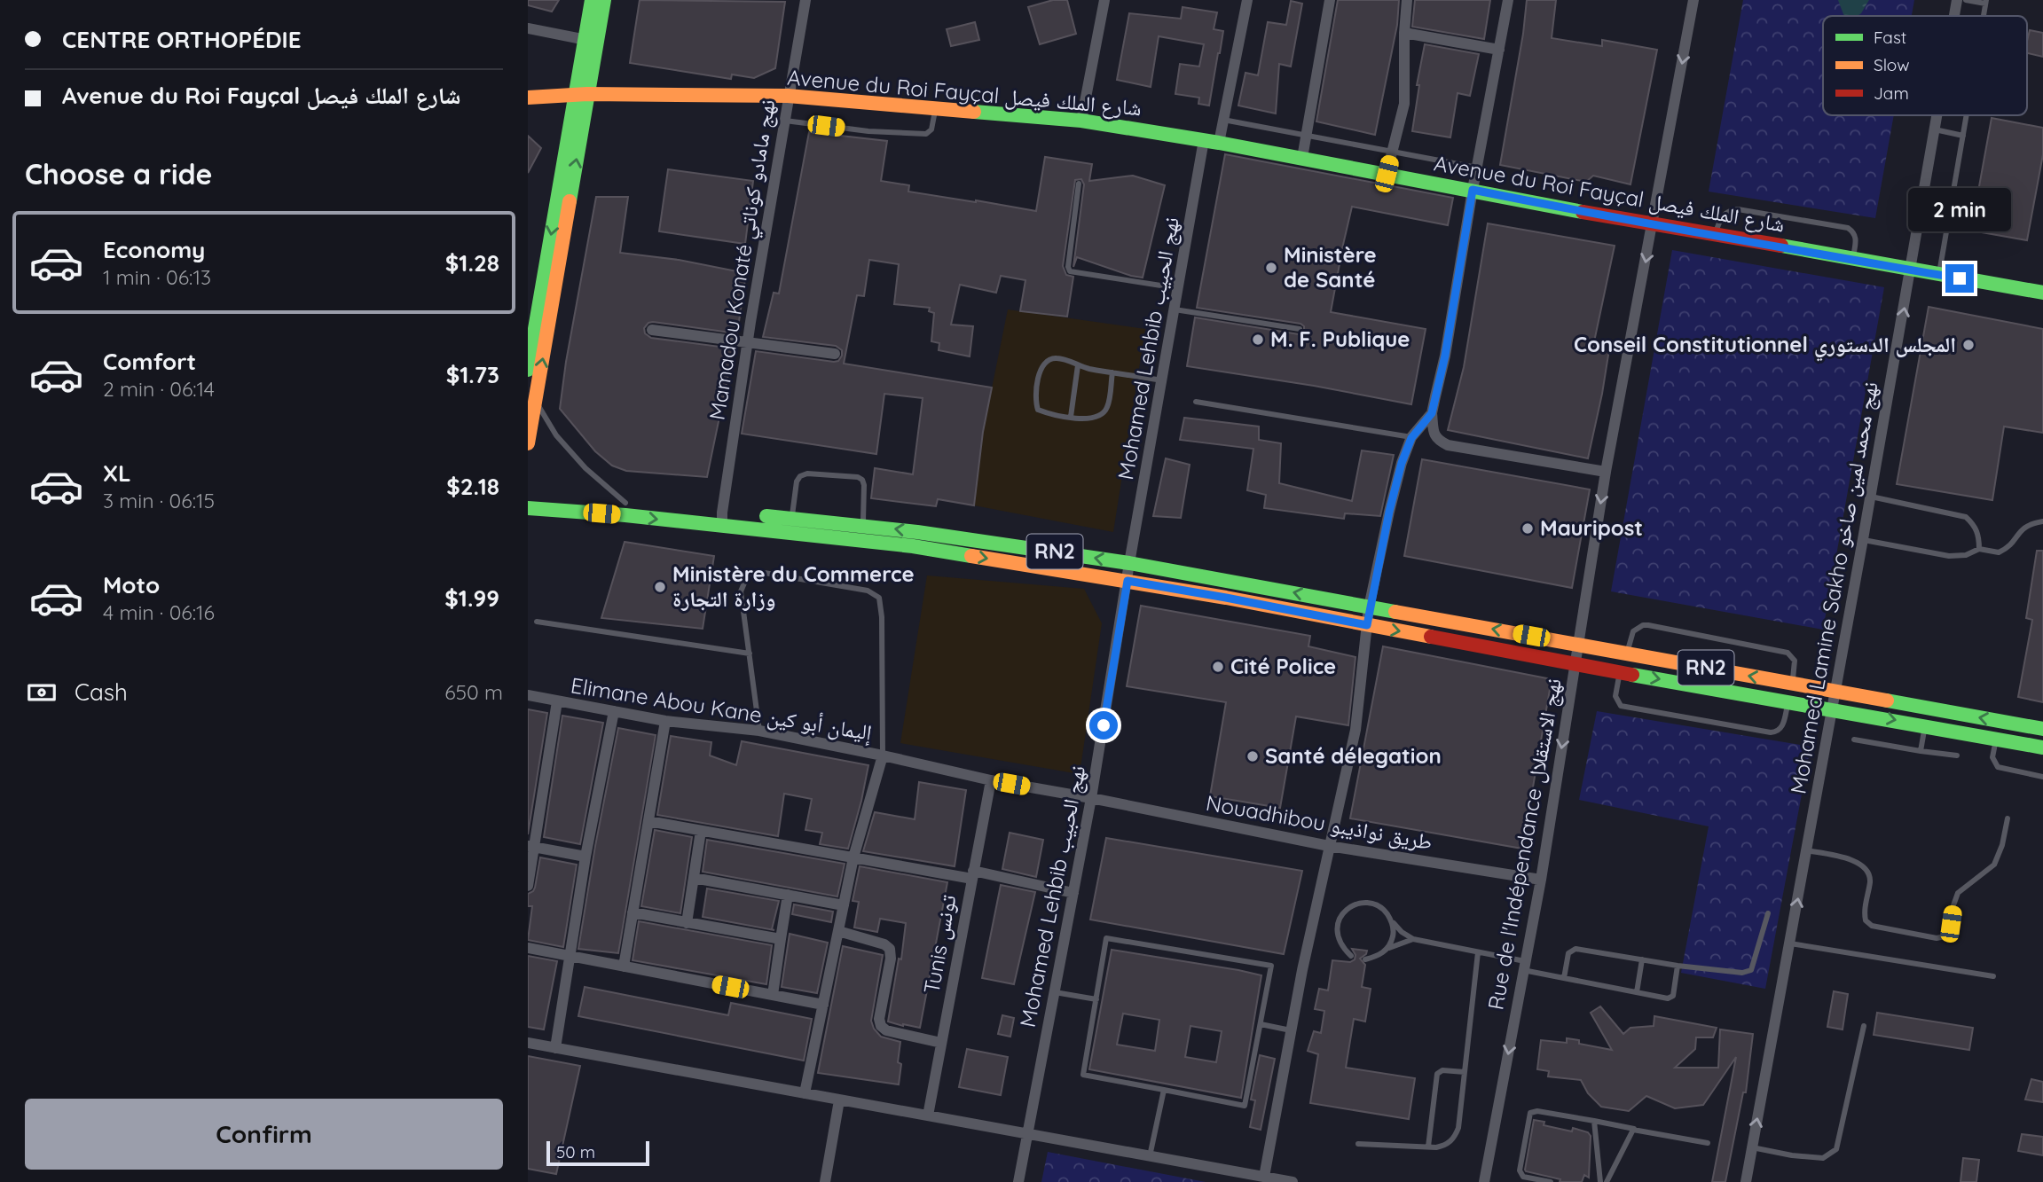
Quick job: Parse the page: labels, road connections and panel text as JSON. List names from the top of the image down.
{
  "streets": {
    "main road": ["Avenue du Roi Fayçal شارع الملك فيصل", "RN2"],
    "street": [
      "Mamadou Konaté نهج مامادو كوناتي",
      "Mohamed Lehbib نهج الحبيب",
      "Mohamed Lamine Sakho نهج محمد لمين صاخو",
      "Elimane Abou Kane إليمان أبو كين",
      "Nouadhibou طريق نواذيبو",
      "Rue de l'Indépendance نهج الاستقلال",
      "Tunis تونس"
    ]
  },
  "crossings": [
    ["Avenue du Roi Fayçal شارع الملك فيصل", "Mamadou Konaté نهج مامادو كوناتي"],
    ["Avenue du Roi Fayçal شارع الملك فيصل", "Mohamed Lehbib نهج الحبيب"],
    ["Avenue du Roi Fayçal شارع الملك فيصل", "Mohamed Lamine Sakho نهج محمد لمين صاخو"],
    ["Avenue du Roi Fayçal شارع الملك فيصل", "Rue de l'Indépendance نهج الاستقلال"],
    ["Mamadou Konaté نهج مامادو كوناتي", "RN2"],
    ["Mohamed Lehbib نهج الحبيب", "RN2"],
    ["Mohamed Lehbib نهج الحبيب", "Elimane Abou Kane إليمان أبو كين"],
    ["Mohamed Lehbib نهج الحبيب", "Nouadhibou طريق نواذيبو"],
    ["RN2", "Mohamed Lamine Sakho نهج محمد لمين صاخو"],
    ["RN2", "Rue de l'Indépendance نهج الاستقلال"],
    ["Elimane Abou Kane إليمان أبو كين", "Nouadhibou طريق نواذيبو"],
    ["Elimane Abou Kane إليمان أبو كين", "Tunis تونس"],
    ["Nouadhibou طريق نواذيبو", "Rue de l'Indépendance نهج الاستقلال"]
  ],
  "one_way": ["Mohamed Lamine Sakho نهج محمد لمين صاخو", "Rue de l'Indépendance نهج الاستقلال"],
  "places": [
    "Ministère de Santé",
    "M. F. Publique",
    "Conseil Constitutionnel المجلس الدستوري",
    "Mauripost",
    "Ministère du Commerce وزارة التجارة",
    "Cité Police",
    "Santé délegation"
  ],
  "legend": ["Fast", "Slow", "Jam"],
  "scale_bar": "50 m",
  "page": {
    "banner": ["CENTRE ORTHOPÉDIE", "Avenue du Roi Fayçal شارع الملك فيصل"],
    "heading": "Choose a ride",
    "bubble": "2 min",
    "list": [
      {
        "name": "Economy",
        "note": "1 min · 06:13",
        "value": "$1.28"
      },
      {
        "name": "Comfort",
        "note": "2 min · 06:14",
        "value": "$1.73"
      },
      {
        "name": "XL",
        "note": "3 min · 06:15",
        "value": "$2.18"
      },
      {
        "name": "Moto",
        "note": "4 min · 06:16",
        "value": "$1.99"
      }
    ],
    "pay": ["Cash", "650 m"],
    "buttons": "Confirm",
    "scale": "50 m"
  }
}
